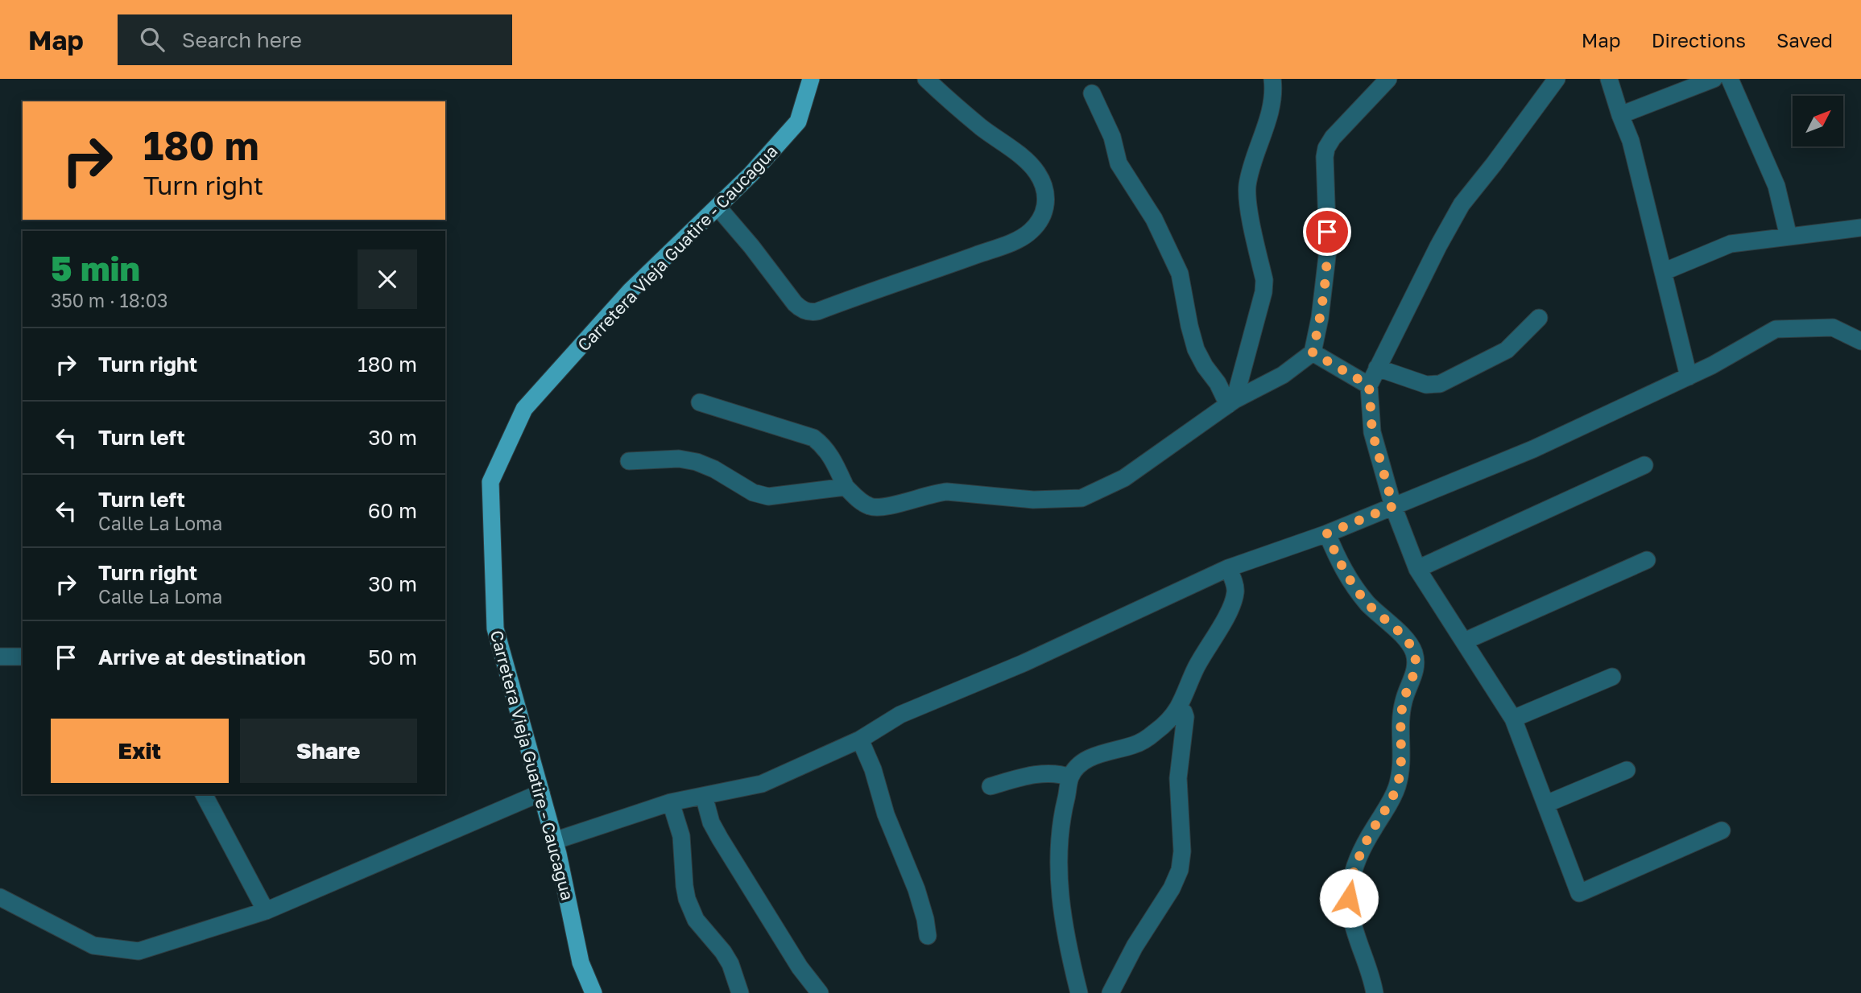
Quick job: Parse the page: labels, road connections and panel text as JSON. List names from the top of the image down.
{
  "streets": {
    "main road": ["Carretera Vieja Guatire - Caucagua"]
  },
  "north": "top right",
  "page": {
    "header": "Map",
    "search": "Search here",
    "nav": ["Map", "Directions", "Saved"],
    "turn": ["180 m", "Turn right"],
    "heading": ["5 min", "350 m · 18:03"],
    "list": [
      {
        "name": "Turn right",
        "value": "180 m"
      },
      {
        "name": "Turn left",
        "value": "30 m"
      },
      {
        "name": "Turn left",
        "note": "Calle La Loma",
        "value": "60 m"
      },
      {
        "name": "Turn right",
        "note": "Calle La Loma",
        "value": "30 m"
      },
      {
        "name": "Arrive at destination",
        "value": "50 m"
      }
    ],
    "buttons": ["Exit", "Share"]
  }
}
